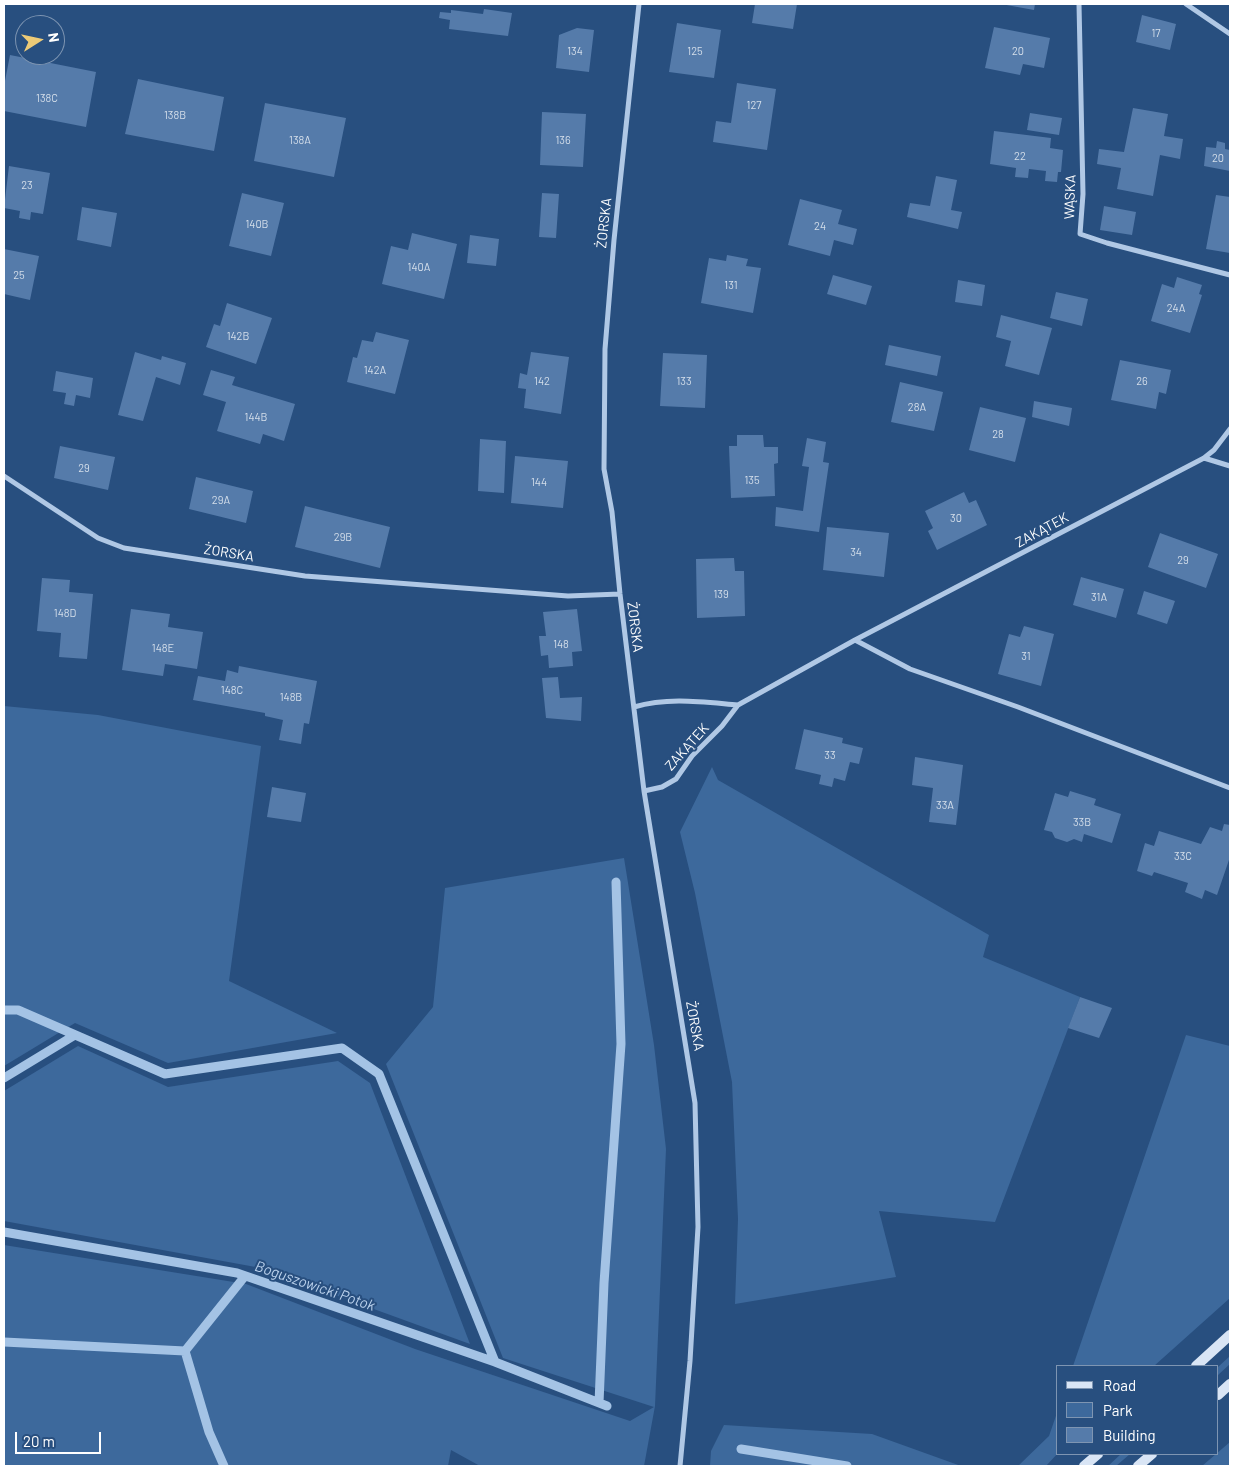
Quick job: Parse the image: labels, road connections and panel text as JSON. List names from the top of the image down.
{
  "streets": {
    "street": ["WĄSKA", "ŻORSKA", "ZAKĄTEK"]
  },
  "crossings": [
    ["ŻORSKA", "ZAKĄTEK"]
  ],
  "water": ["Boguszowicki Potok"],
  "house_numbers": [
    "17",
    "134",
    "125",
    "20",
    "138C",
    "127",
    "138B",
    "138A",
    "136",
    "22",
    "20",
    "23",
    "140B",
    "24",
    "140A",
    "25",
    "131",
    "24A",
    "142B",
    "142A",
    "142",
    "133",
    "26",
    "28A",
    "144B",
    "28",
    "29",
    "135",
    "144",
    "29A",
    "30",
    "29B",
    "34",
    "29",
    "139",
    "31A",
    "148D",
    "148",
    "148E",
    "31",
    "148C",
    "148B",
    "33",
    "33A",
    "33B",
    "33C"
  ],
  "legend": ["Road", "Park", "Building"],
  "scale_bar": "20 m",
  "north": "right"
}
